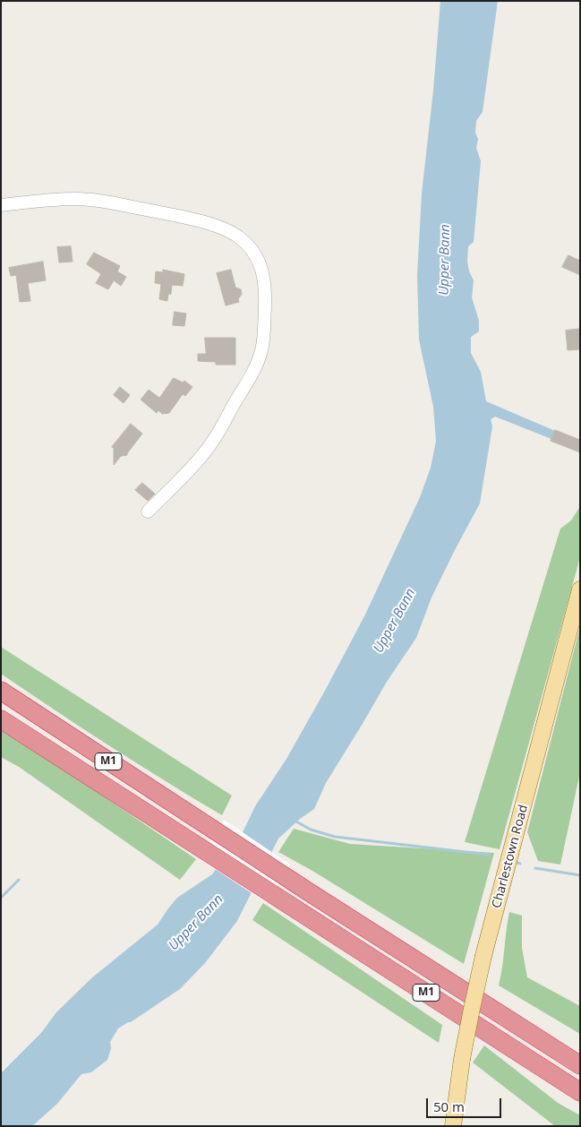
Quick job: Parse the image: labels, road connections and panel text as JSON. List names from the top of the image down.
{
  "streets": {
    "highway": ["M1"],
    "main road": ["Charlestown Road"]
  },
  "water": ["Upper Bann"],
  "scale_bar": "50 m"
}
